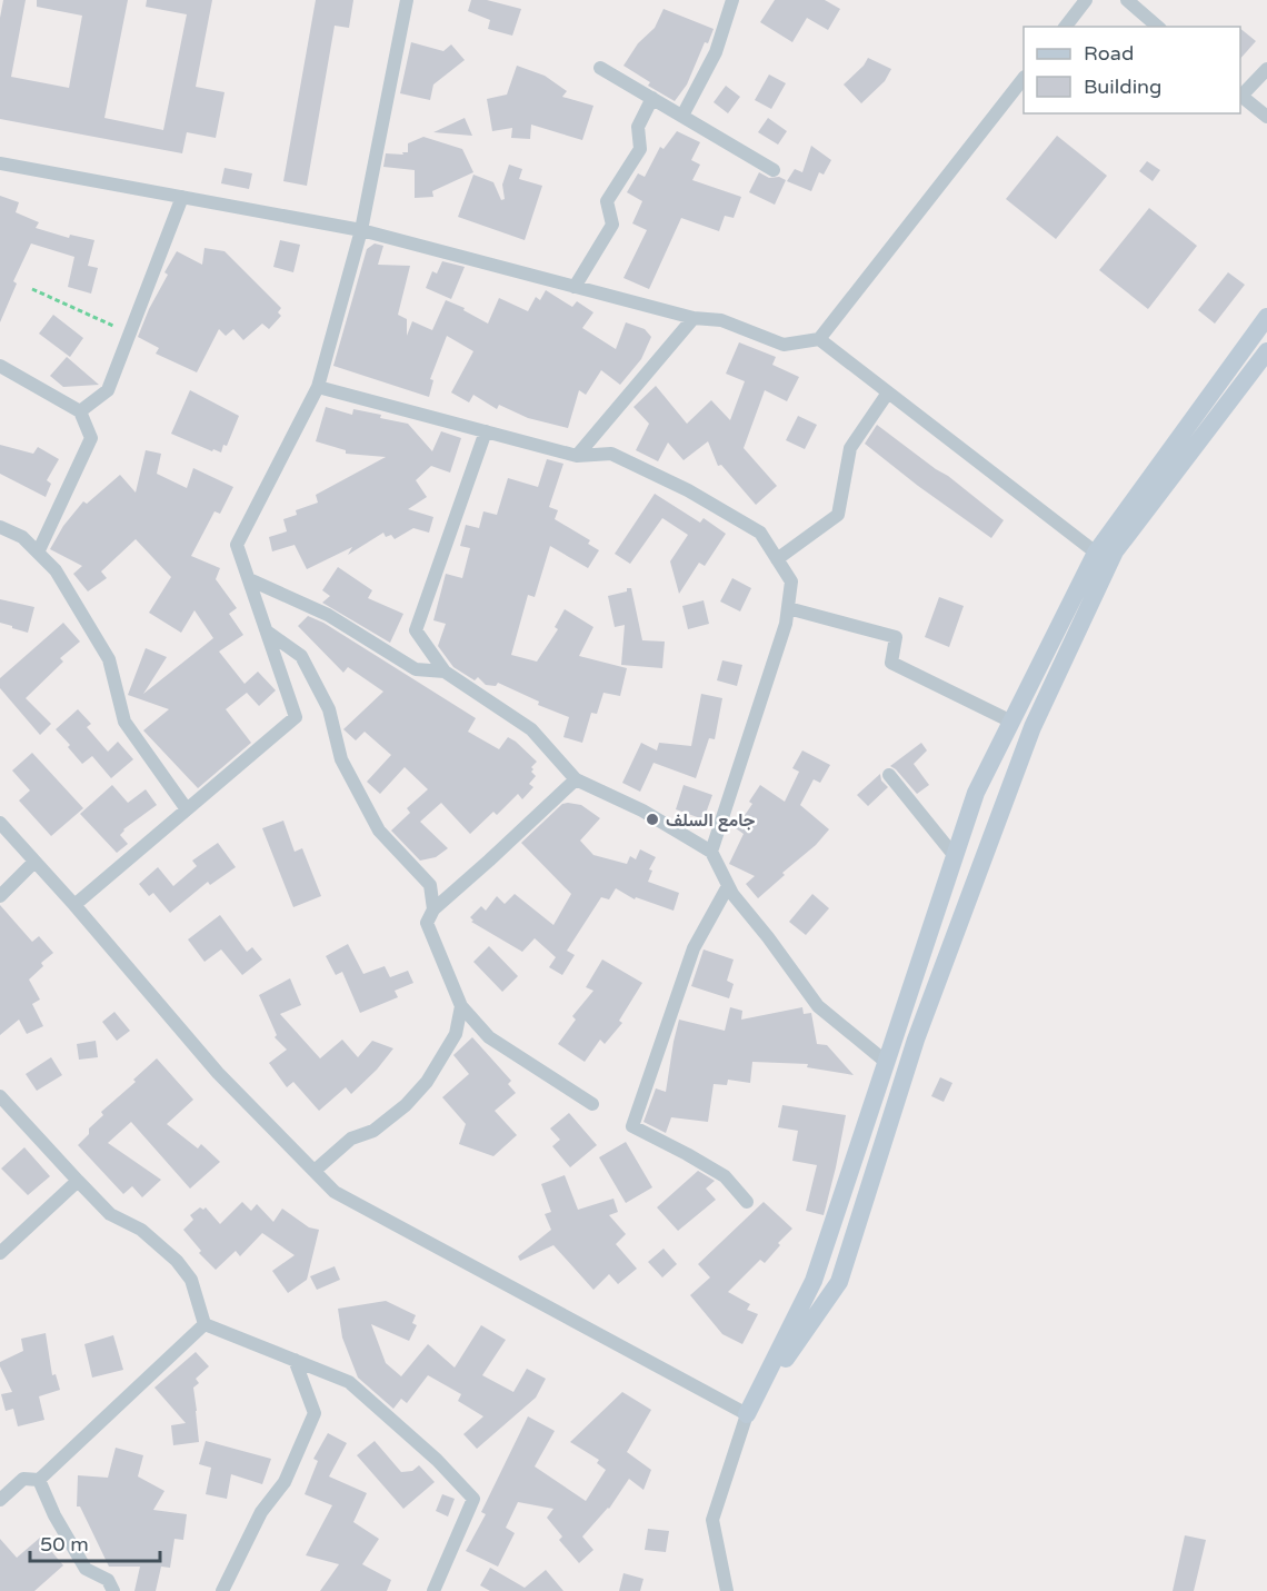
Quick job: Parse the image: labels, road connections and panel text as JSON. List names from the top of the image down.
{
  "places": ["جامع السلف"],
  "legend": ["Road", "Building"],
  "scale_bar": "50 m"
}
